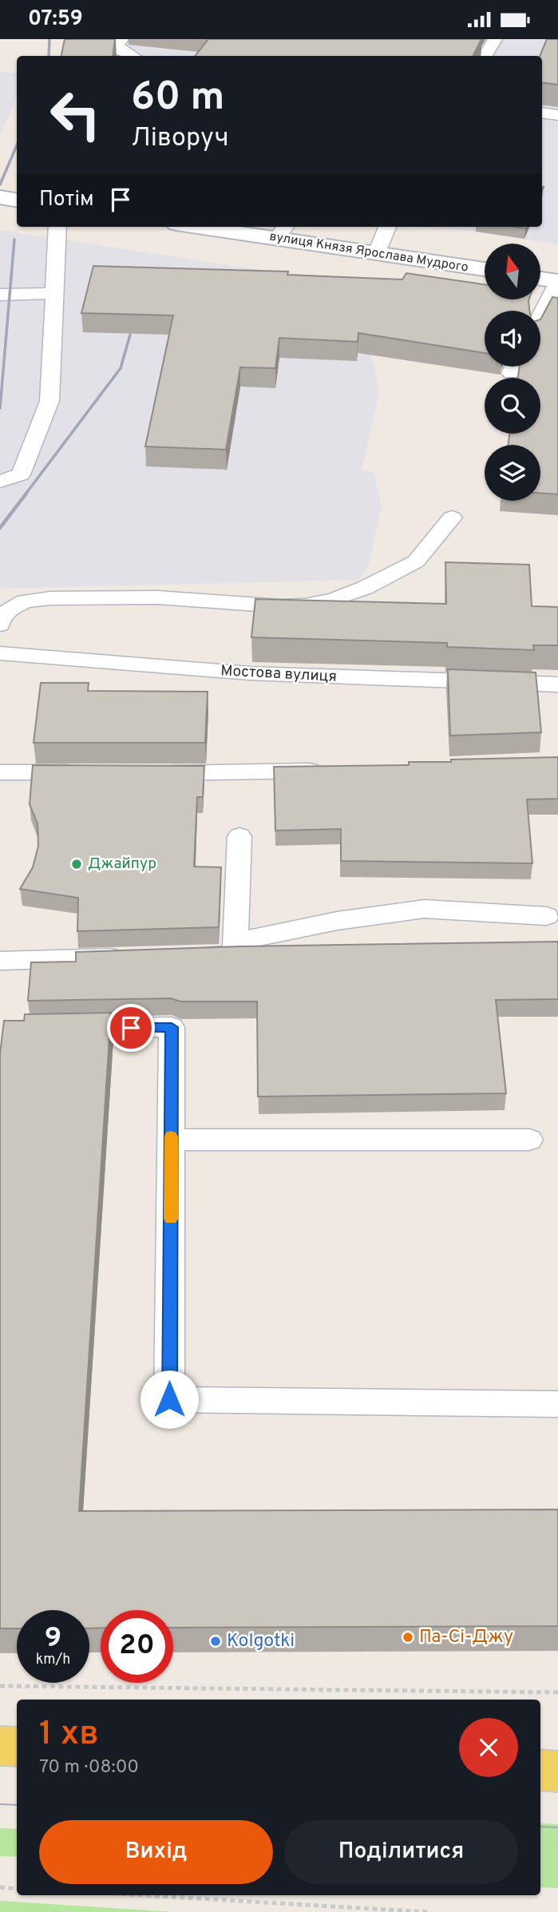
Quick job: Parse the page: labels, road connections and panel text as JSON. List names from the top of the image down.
{
  "streets": {
    "main road": ["вулиця Князя Ярослава Мудрого"],
    "lane": ["Мостова вулиця"]
  },
  "places": ["Джайпур", "Па-Сі-Джу", "Kolgotki"],
  "north": "top",
  "page": {
    "status": "07:59",
    "turn": ["60 m", "Ліворуч"],
    "then": "Потім",
    "speed": "9 km/h",
    "limit": "20",
    "heading": ["1 хв", "70 m · 08:00"],
    "buttons": ["Вихід", "Поділитися"]
  }
}
